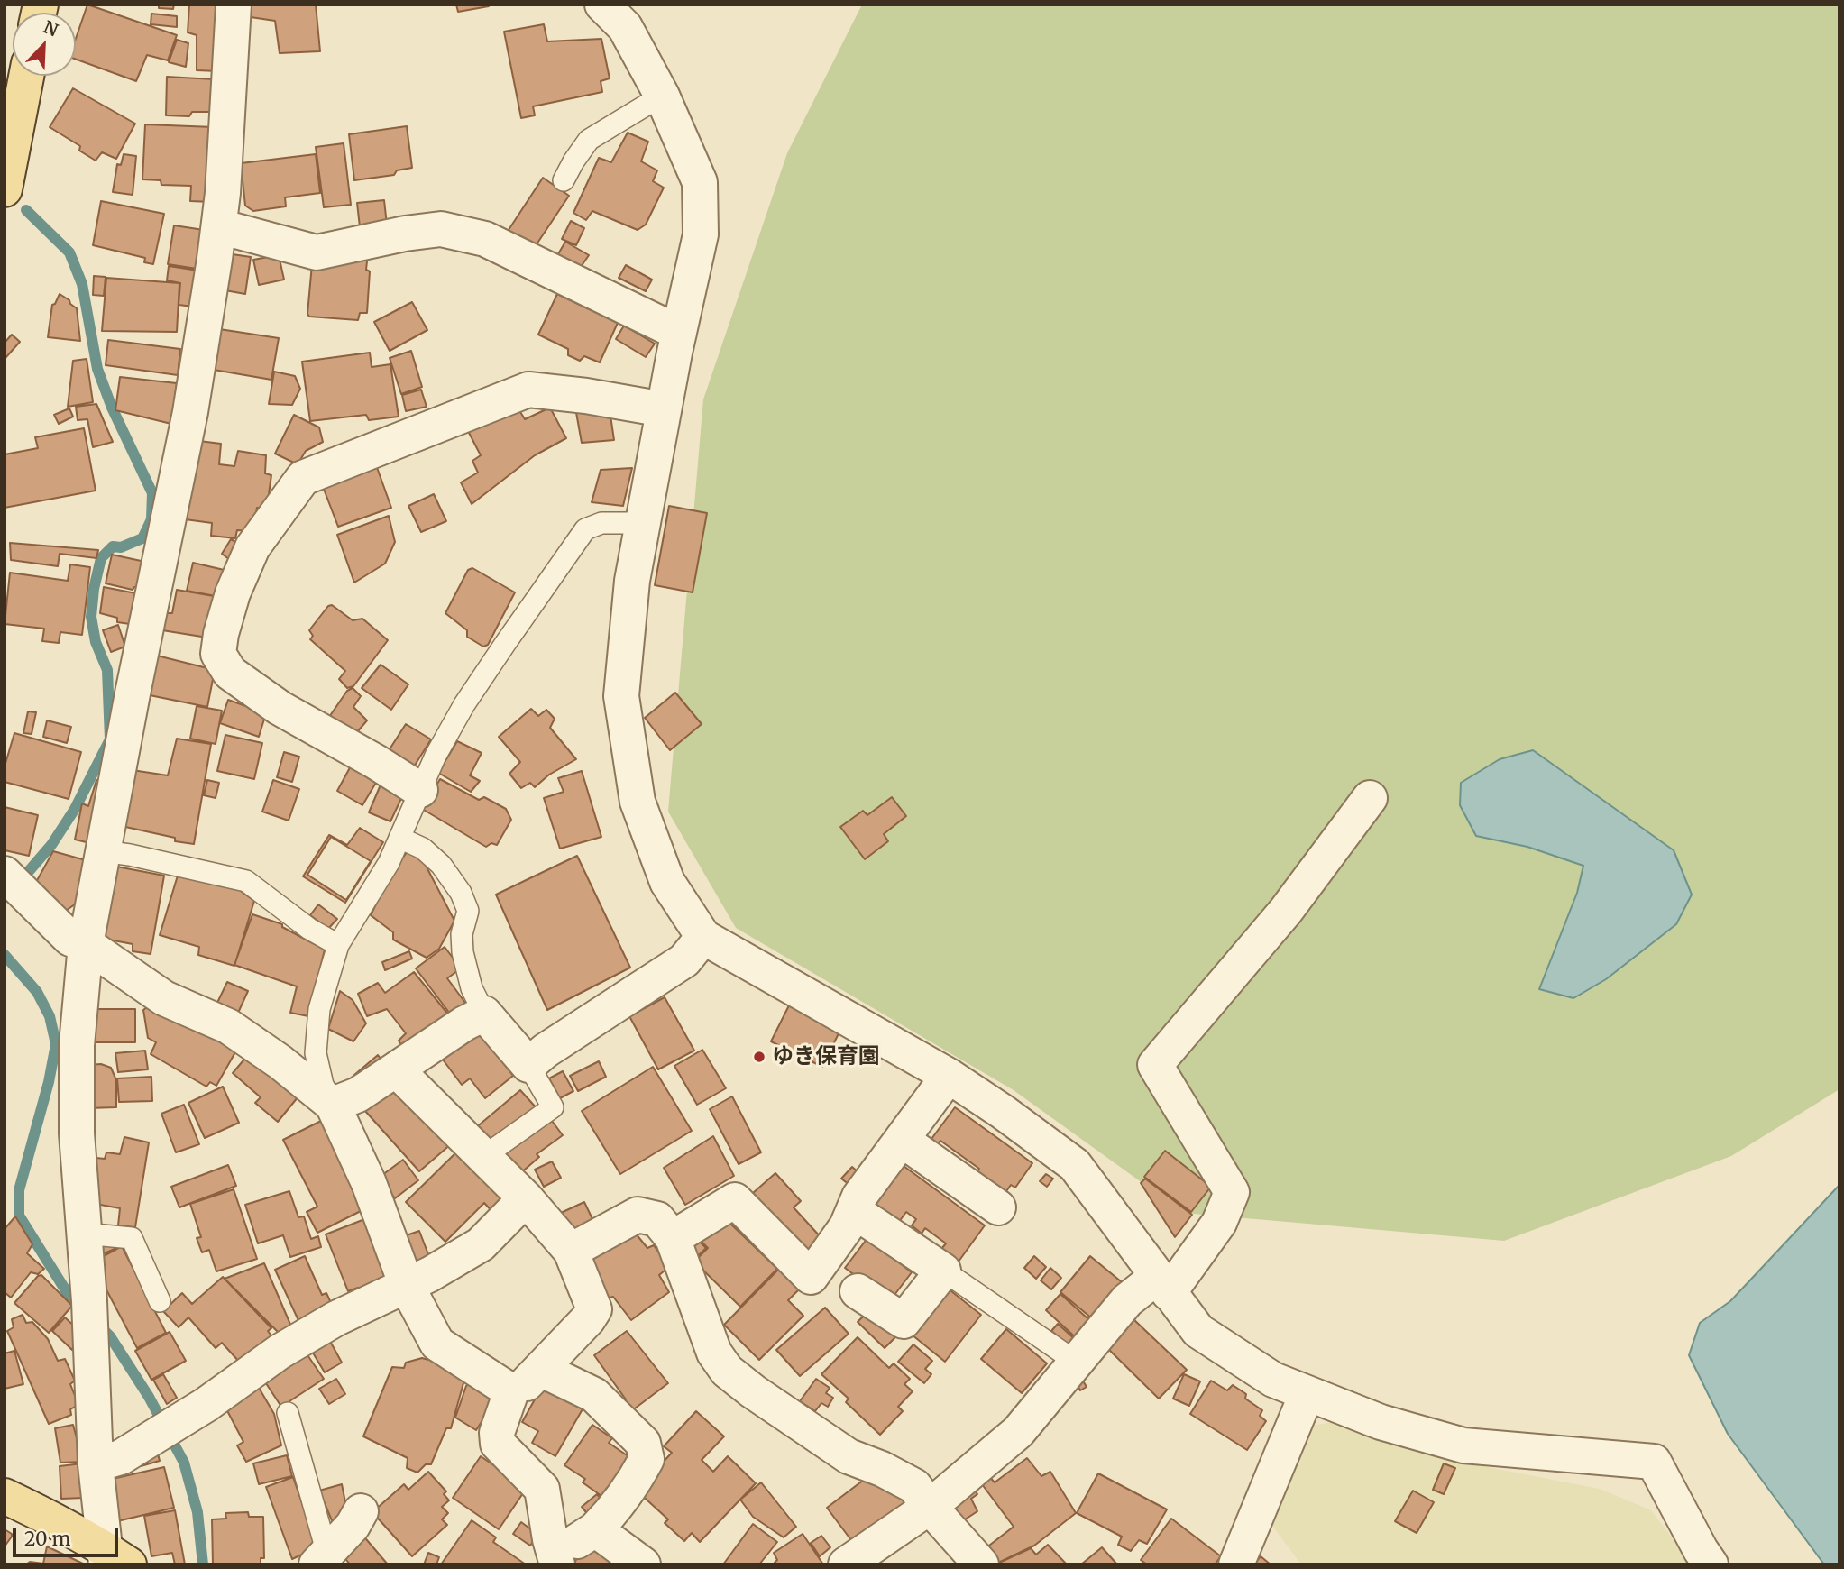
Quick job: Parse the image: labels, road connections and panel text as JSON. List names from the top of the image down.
{
  "places": ["ゆき保育園"],
  "scale_bar": "20 m",
  "north": "top right"
}
